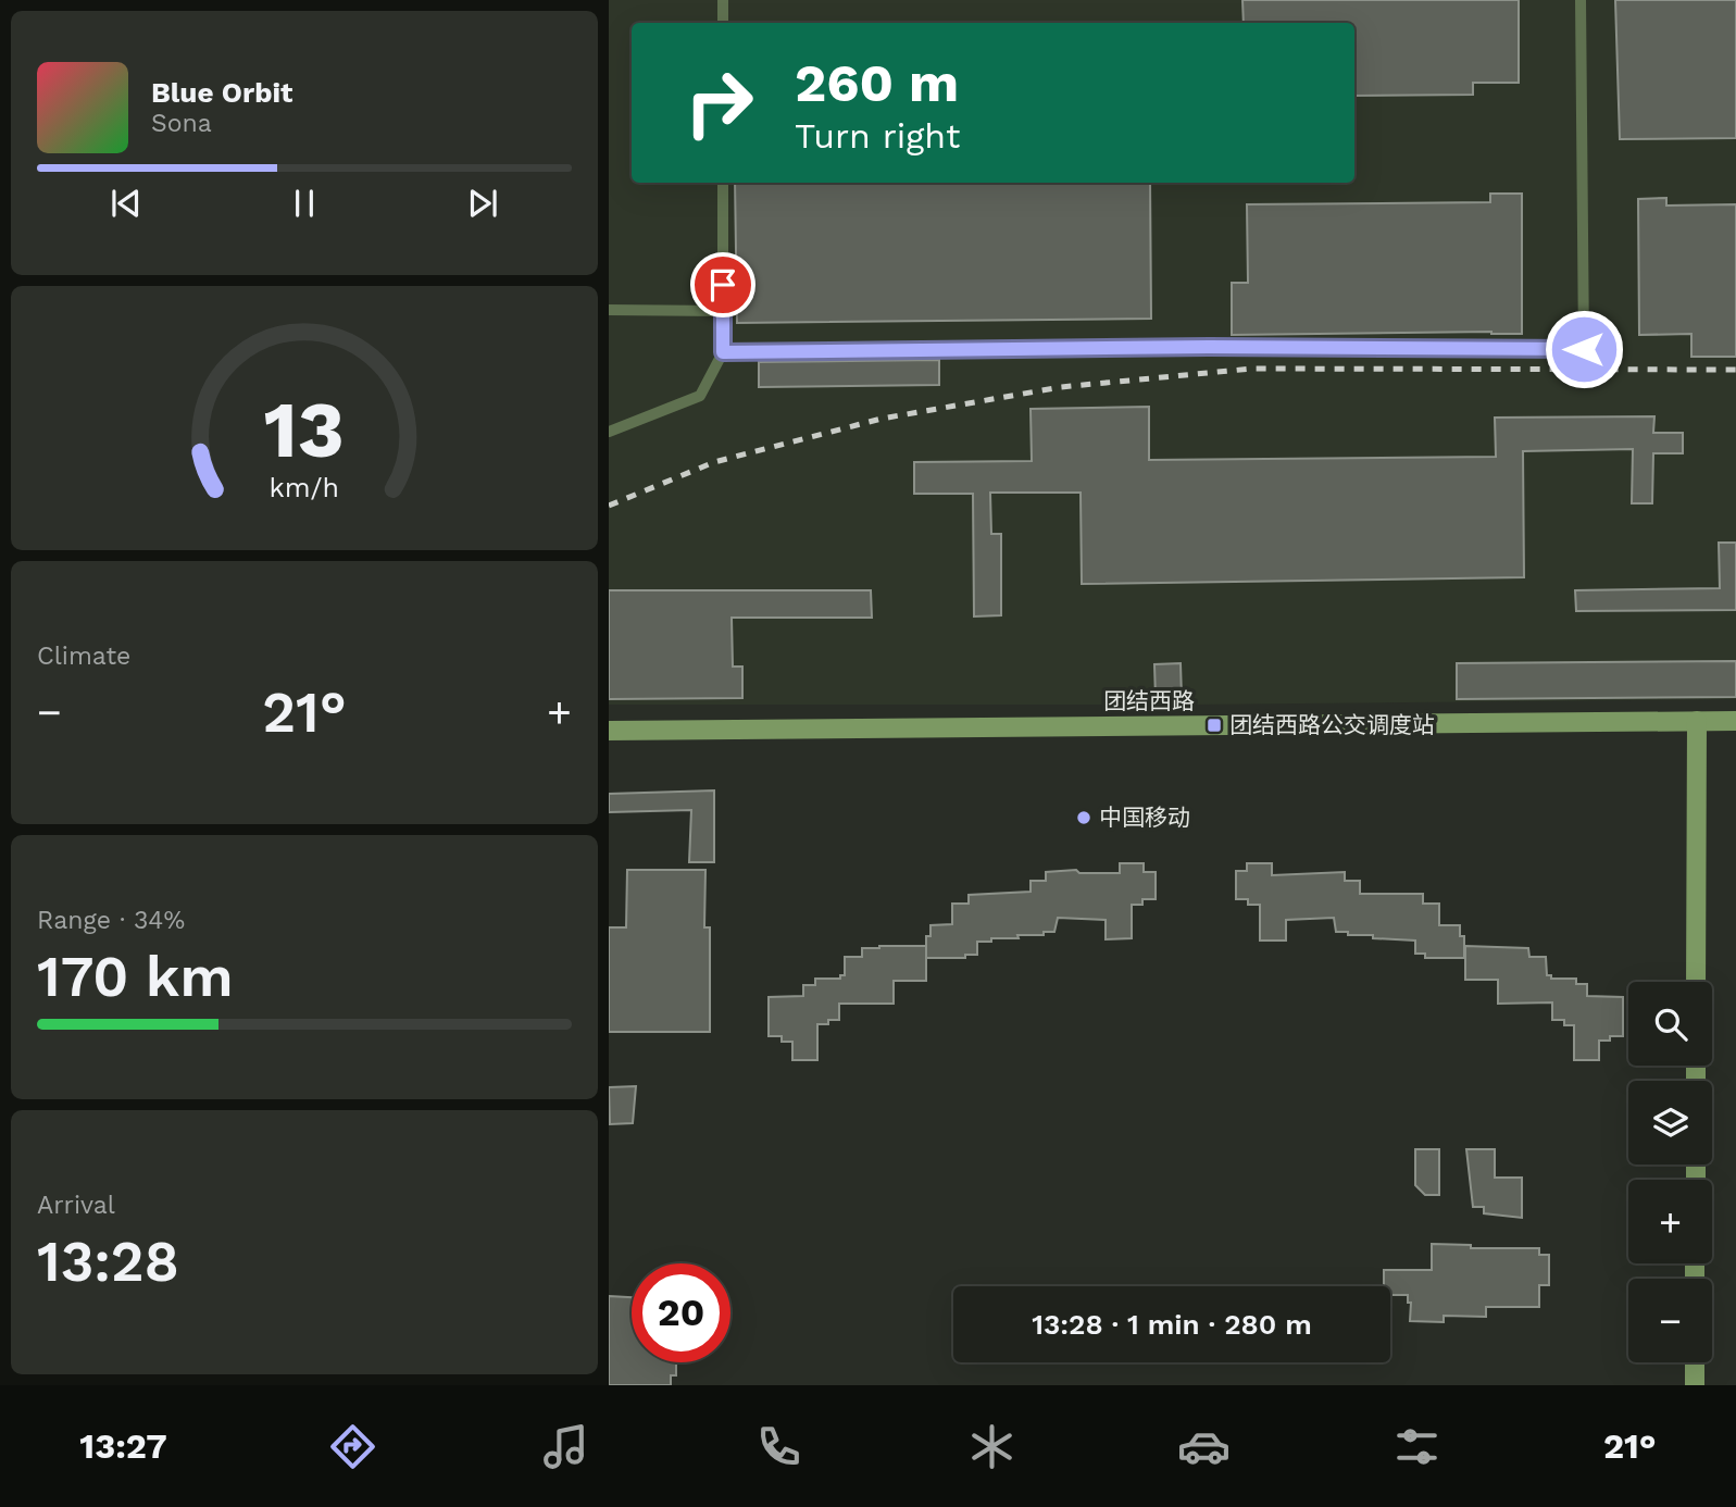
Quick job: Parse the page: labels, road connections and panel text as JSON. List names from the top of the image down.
{
  "streets": {
    "street": ["团结西路"]
  },
  "places": {
    "transit": ["团结西路公交调度站"],
    "other": ["中国移动"]
  },
  "page": {
    "turn": ["260 m", "Turn right"],
    "song": ["Blue Orbit", "Sona"],
    "tile": [
      "Climate",
      ["Range · 34%", "170 km"],
      ["Arrival", "13:28"]
    ],
    "heat": ["−", "21°", "+"],
    "map_buttons": ["+", "−"],
    "limit": "20",
    "trip": "13:28 · 1 min · 280 m",
    "tabs": ["13:27", "21°"],
    "gauge": ["13", "km/h"]
  }
}
